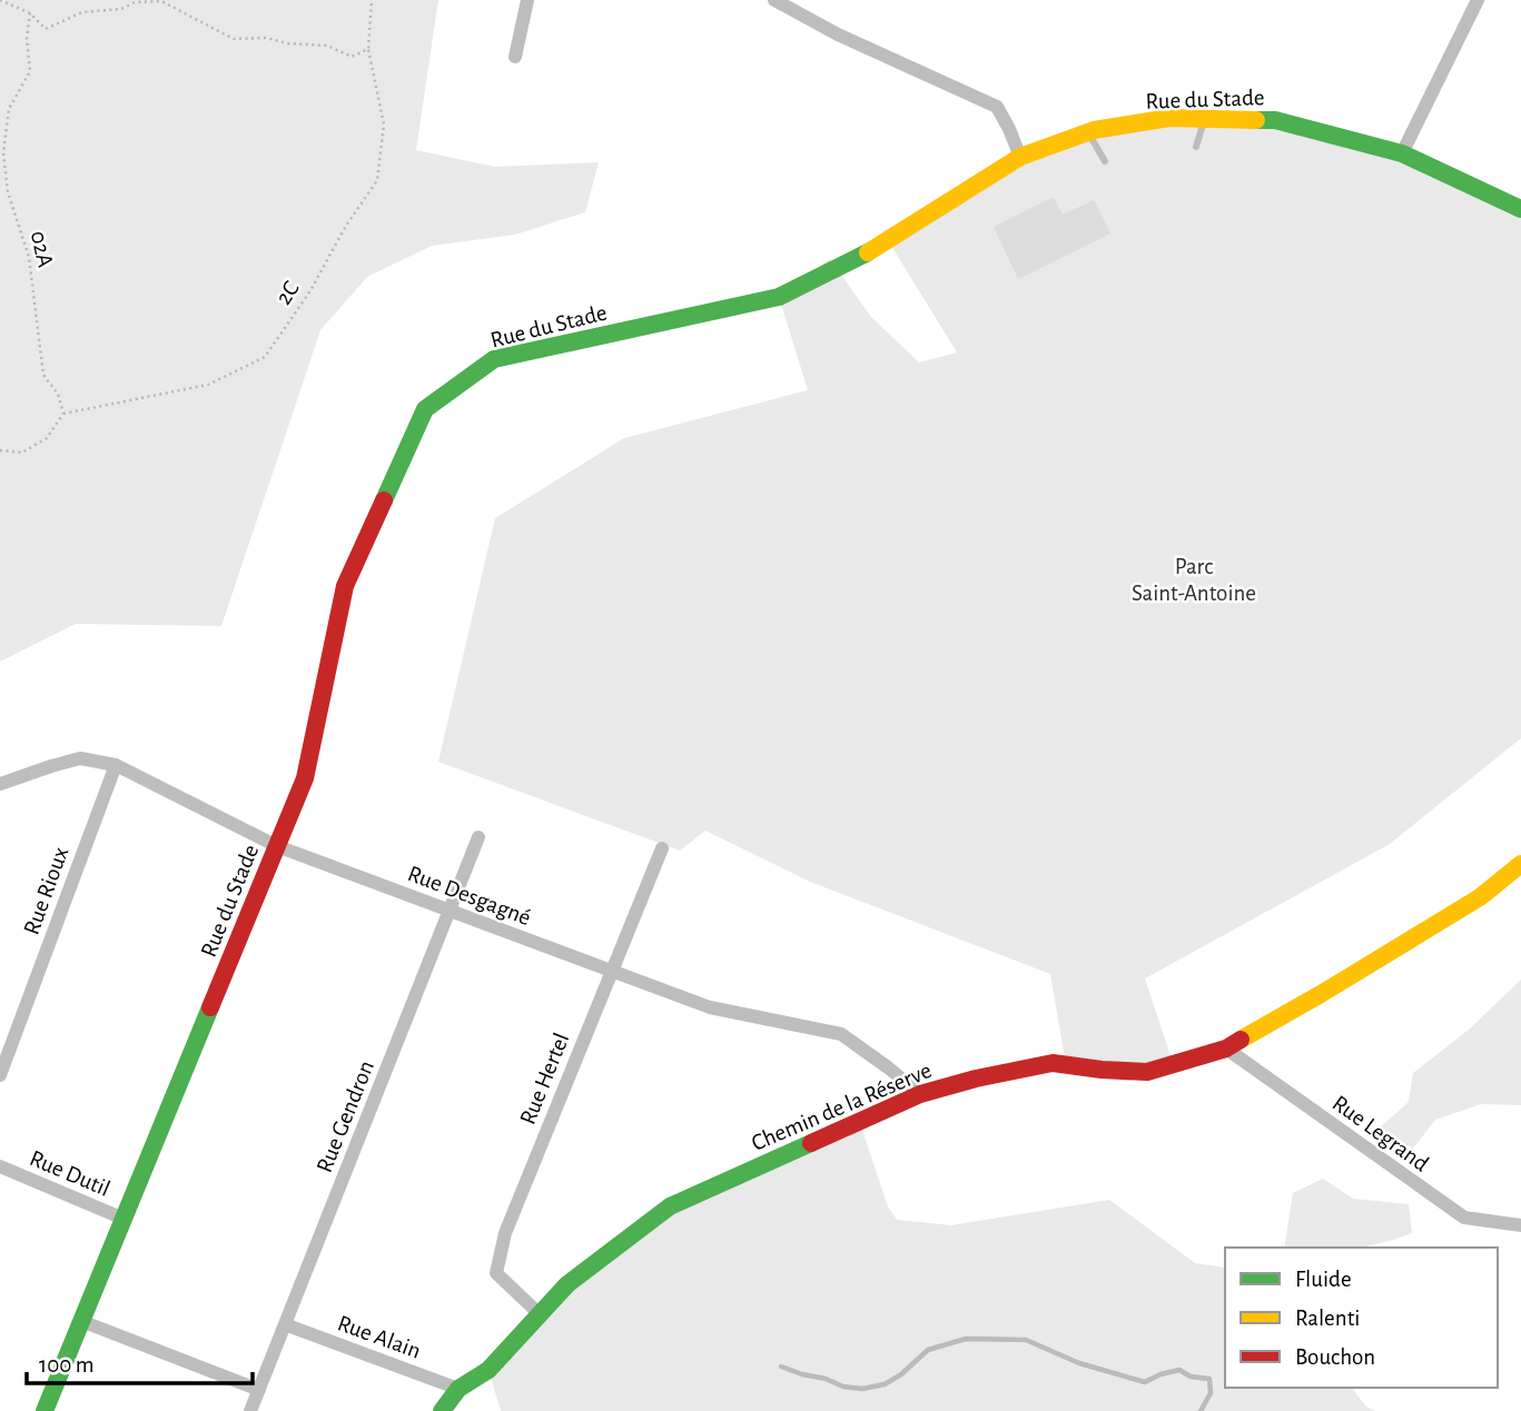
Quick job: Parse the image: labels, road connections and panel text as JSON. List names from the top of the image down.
{
  "streets": {
    "street": [
      "Rue du Stade",
      "Rue Rioux",
      "Rue Desgagné",
      "Rue Hertel",
      "Chemin de la Réserve",
      "Rue Gendron",
      "Rue Legrand",
      "Rue Dutil",
      "Rue Alain"
    ],
    "path": ["02A", "2C"]
  },
  "crossings": [
    ["Rue du Stade", "Rue Desgagné"],
    ["Rue du Stade", "Rue Dutil"],
    ["02A", "2C"],
    ["Rue Rioux", "Rue Desgagné"],
    ["Rue Desgagné", "Rue Hertel"],
    ["Rue Desgagné", "Chemin de la Réserve"],
    ["Rue Desgagné", "Rue Gendron"],
    ["Rue Hertel", "Chemin de la Réserve"],
    ["Chemin de la Réserve", "Rue Legrand"],
    ["Chemin de la Réserve", "Rue Alain"],
    ["Rue Gendron", "Rue Alain"]
  ],
  "parks": ["Parc Saint-Antoine"],
  "legend": ["Fluide", "Ralenti", "Bouchon"],
  "scale_bar": "100 m"
}
